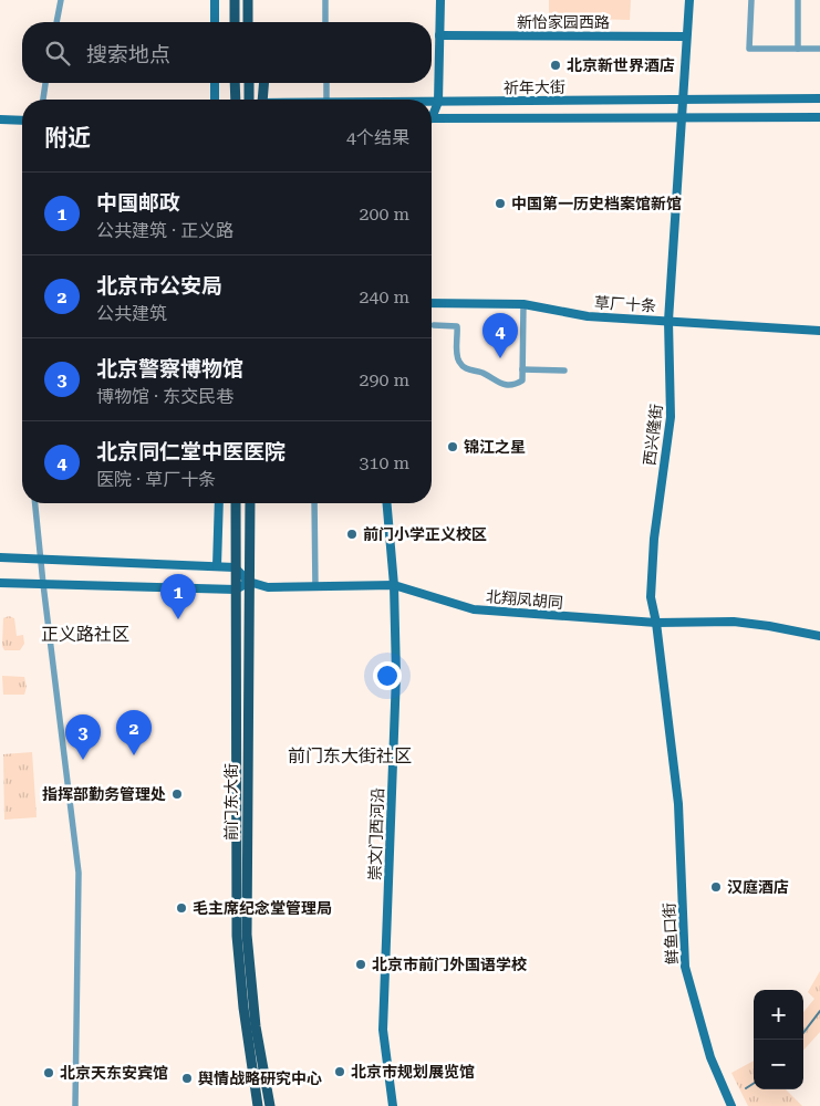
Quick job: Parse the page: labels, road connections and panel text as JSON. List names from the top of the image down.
{
  "streets": {
    "main road": ["前门东大街"],
    "street": [
      "新怡家园西路",
      "祈年大街",
      "草厂十条",
      "西兴隆街",
      "北翔凤胡同",
      "崇文门西河沿",
      "鲜鱼口街"
    ]
  },
  "crossings": [
    ["新怡家园西路", "西兴隆街"],
    ["祈年大街", "西兴隆街"],
    ["草厂十条", "西兴隆街"],
    ["西兴隆街", "北翔凤胡同"],
    ["西兴隆街", "鲜鱼口街"],
    ["北翔凤胡同", "前门东大街"],
    ["北翔凤胡同", "崇文门西河沿"]
  ],
  "districts": ["正义路社区", "前门东大街社区"],
  "places": [
    "北京新世界酒店",
    "中国第一历史档案馆新馆",
    "锦江之星",
    "前门小学正义校区",
    "指挥部勤务管理处",
    "汉庭酒店",
    "毛主席纪念堂管理局",
    "北京市前门外国语学校",
    "北京市规划展览馆",
    "北京天东安宾馆",
    "舆情战略研究中心"
  ],
  "page": {
    "search": "搜索地点",
    "heading": ["附近", "4个结果"],
    "list": [
      {
        "mark": "1",
        "name": "中国邮政",
        "note": "公共建筑 · 正义路",
        "value": "200 m"
      },
      {
        "mark": "2",
        "name": "北京市公安局",
        "note": "公共建筑",
        "value": "240 m"
      },
      {
        "mark": "3",
        "name": "北京警察博物馆",
        "note": "博物馆 · 东交民巷",
        "value": "290 m"
      },
      {
        "mark": "4",
        "name": "北京同仁堂中医医院",
        "note": "医院 · 草厂十条",
        "value": "310 m"
      }
    ],
    "pins": [
      "4",
      "1",
      "2",
      "3"
    ],
    "map_buttons": ["+", "−"]
  }
}
